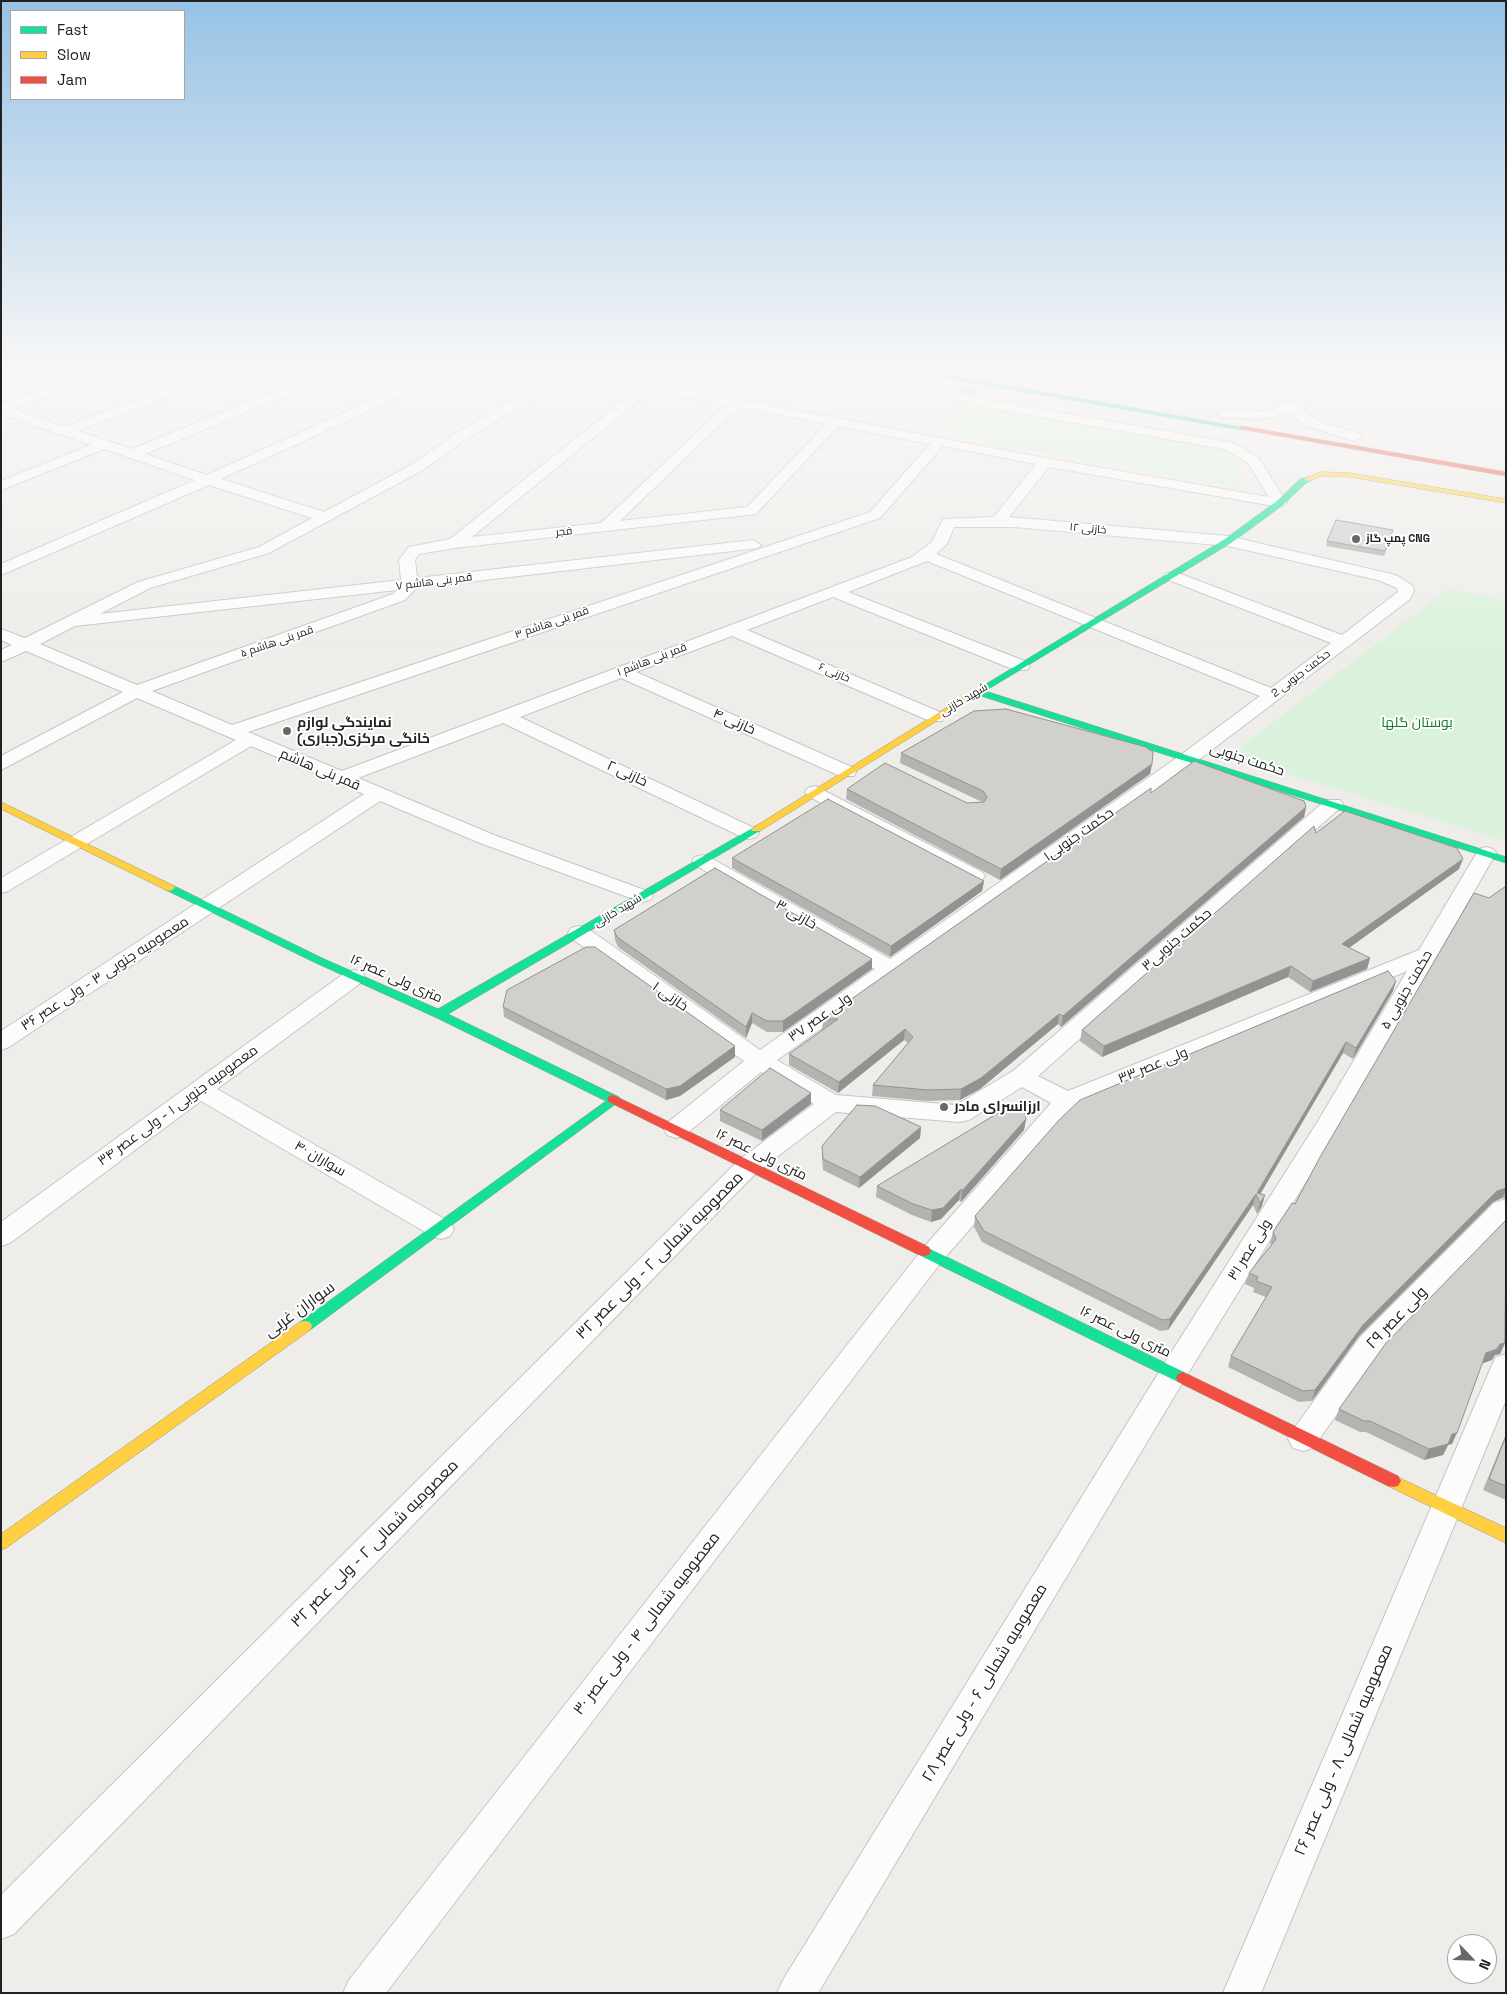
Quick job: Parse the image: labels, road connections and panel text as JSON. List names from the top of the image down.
{
  "streets": {
    "main road": [
      "شهید خازنی",
      "حکمت جنوبی",
      "۱۶ متری ولی عصر",
      "سواران غربی"
    ],
    "street": [
      "خازنی ۱۲",
      "فجر",
      "قمر بنی هاشم ۷",
      "قمر بنی هاشم ۳",
      "قمر بنی هاشم ۵",
      "قمر بنی هاشم ۱",
      "خازنی ۶",
      "حکمت جنوبی 2",
      "خازنی ۴",
      "قمر بنی هاشم",
      "خازنی ۲",
      "حکمت جنوبی۱",
      "خازنی ۳",
      "حکمت جنوبی۳",
      "معصومیه جنوبی ۳ - ولی عصر ۳۶",
      "حکمت جنوبی ۵",
      "خازنی ۱",
      "ولی عصر ۳۷",
      "ولی عصر ۳۳",
      "معصومیه جنوبی ۱ - ولی عصر ۳۴",
      "سواران ۴۰",
      "ولی عصر ۳۱",
      "معصومیه شمالی ۲ - ولی عصر ۳۲",
      "ولی عصر ۲۹",
      "معصومیه شمالی ۴ - ولی عصر ۳۰",
      "معصومیه شمالی ۶ - ولی عصر ۲۸",
      "معصومیه شمالی ۸ - ولی عصر ۲۶"
    ]
  },
  "crossings": [
    ["خازنی ۱۲", "قمر بنی هاشم ۱"],
    ["خازنی ۱۲", "حکمت جنوبی 2"],
    ["خازنی ۱۲", "شهید خازنی"],
    ["فجر", "قمر بنی هاشم ۷"],
    ["فجر", "قمر بنی هاشم ۵"],
    ["قمر بنی هاشم ۷", "قمر بنی هاشم ۳"],
    ["قمر بنی هاشم ۷", "قمر بنی هاشم ۵"],
    ["قمر بنی هاشم ۳", "قمر بنی هاشم"],
    ["قمر بنی هاشم ۵", "قمر بنی هاشم"],
    ["قمر بنی هاشم ۱", "خازنی ۶"],
    ["قمر بنی هاشم ۱", "خازنی ۴"],
    ["قمر بنی هاشم ۱", "قمر بنی هاشم"],
    ["قمر بنی هاشم ۱", "خازنی ۲"],
    ["خازنی ۶", "شهید خازنی"],
    ["حکمت جنوبی 2", "حکمت جنوبی"],
    ["حکمت جنوبی 2", "حکمت جنوبی۱"],
    ["شهید خازنی", "خازنی ۴"],
    ["شهید خازنی", "حکمت جنوبی"],
    ["شهید خازنی", "قمر بنی هاشم"],
    ["شهید خازنی", "خازنی ۲"],
    ["شهید خازنی", "خازنی ۳"],
    ["شهید خازنی", "۱۶ متری ولی عصر"],
    ["شهید خازنی", "خازنی ۱"],
    ["حکمت جنوبی", "حکمت جنوبی۱"],
    ["حکمت جنوبی", "حکمت جنوبی۳"],
    ["حکمت جنوبی", "حکمت جنوبی ۵"],
    ["قمر بنی هاشم", "معصومیه جنوبی ۳ - ولی عصر ۳۶"],
    ["حکمت جنوبی۱", "ولی عصر ۳۷"],
    ["خازنی ۳", "ولی عصر ۳۷"],
    ["حکمت جنوبی۳", "خازنی ۱"],
    ["حکمت جنوبی۳", "معصومیه شمالی ۲ - ولی عصر ۳۲"],
    ["معصومیه جنوبی ۳ - ولی عصر ۳۶", "۱۶ متری ولی عصر"],
    ["۱۶ متری ولی عصر", "ولی عصر ۳۷"],
    ["۱۶ متری ولی عصر", "ولی عصر ۳۳"],
    ["۱۶ متری ولی عصر", "معصومیه جنوبی ۱ - ولی عصر ۳۴"],
    ["۱۶ متری ولی عصر", "ولی عصر ۳۱"],
    ["۱۶ متری ولی عصر", "معصومیه شمالی ۲ - ولی عصر ۳۲"],
    ["۱۶ متری ولی عصر", "سواران غربی"],
    ["۱۶ متری ولی عصر", "ولی عصر ۲۹"],
    ["۱۶ متری ولی عصر", "معصومیه شمالی ۴ - ولی عصر ۳۰"],
    ["۱۶ متری ولی عصر", "معصومیه شمالی ۶ - ولی عصر ۲۸"],
    ["۱۶ متری ولی عصر", "معصومیه شمالی ۸ - ولی عصر ۲۶"],
    ["حکمت جنوبی ۵", "ولی عصر ۳۳"],
    ["حکمت جنوبی ۵", "ولی عصر ۳۱"],
    ["خازنی ۱", "ولی عصر ۳۷"],
    ["خازنی ۱", "معصومیه شمالی ۲ - ولی عصر ۳۲"],
    ["ولی عصر ۳۳", "معصومیه شمالی ۴ - ولی عصر ۳۰"],
    ["معصومیه جنوبی ۱ - ولی عصر ۳۴", "سواران ۴۰"],
    ["سواران ۴۰", "سواران غربی"],
    ["ولی عصر ۳۱", "معصومیه شمالی ۶ - ولی عصر ۲۸"]
  ],
  "parks": ["بوستان گلها"],
  "places": ["پمپ گاز CNG", "نمایندگی لوازم خانگی مرکزی(جباری)", "ارزانسرای مادر"],
  "legend": ["Fast", "Slow", "Jam"],
  "north": "bottom right"
}
